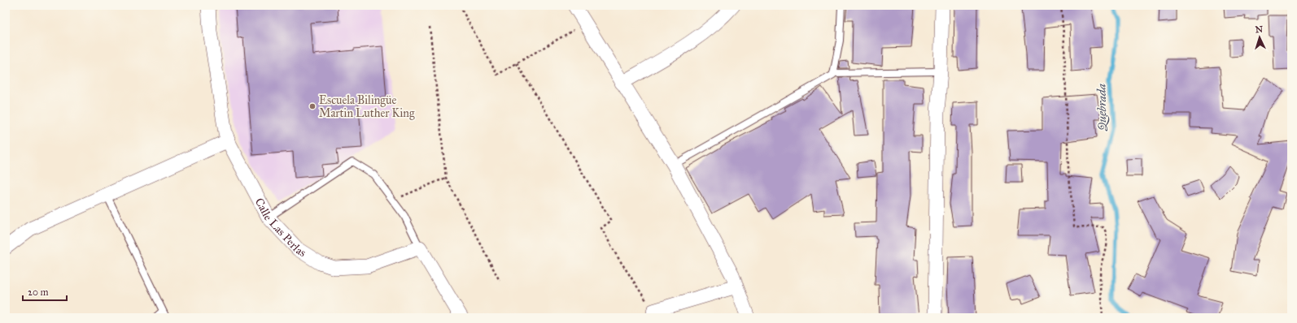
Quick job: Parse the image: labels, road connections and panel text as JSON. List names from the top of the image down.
{
  "streets": {
    "street": ["Calle Las Perlas"]
  },
  "water": ["Quebrada"],
  "places": ["Escuela Bilingüe Martin Luther King"],
  "scale_bar": "20 m",
  "north": "top"
}
